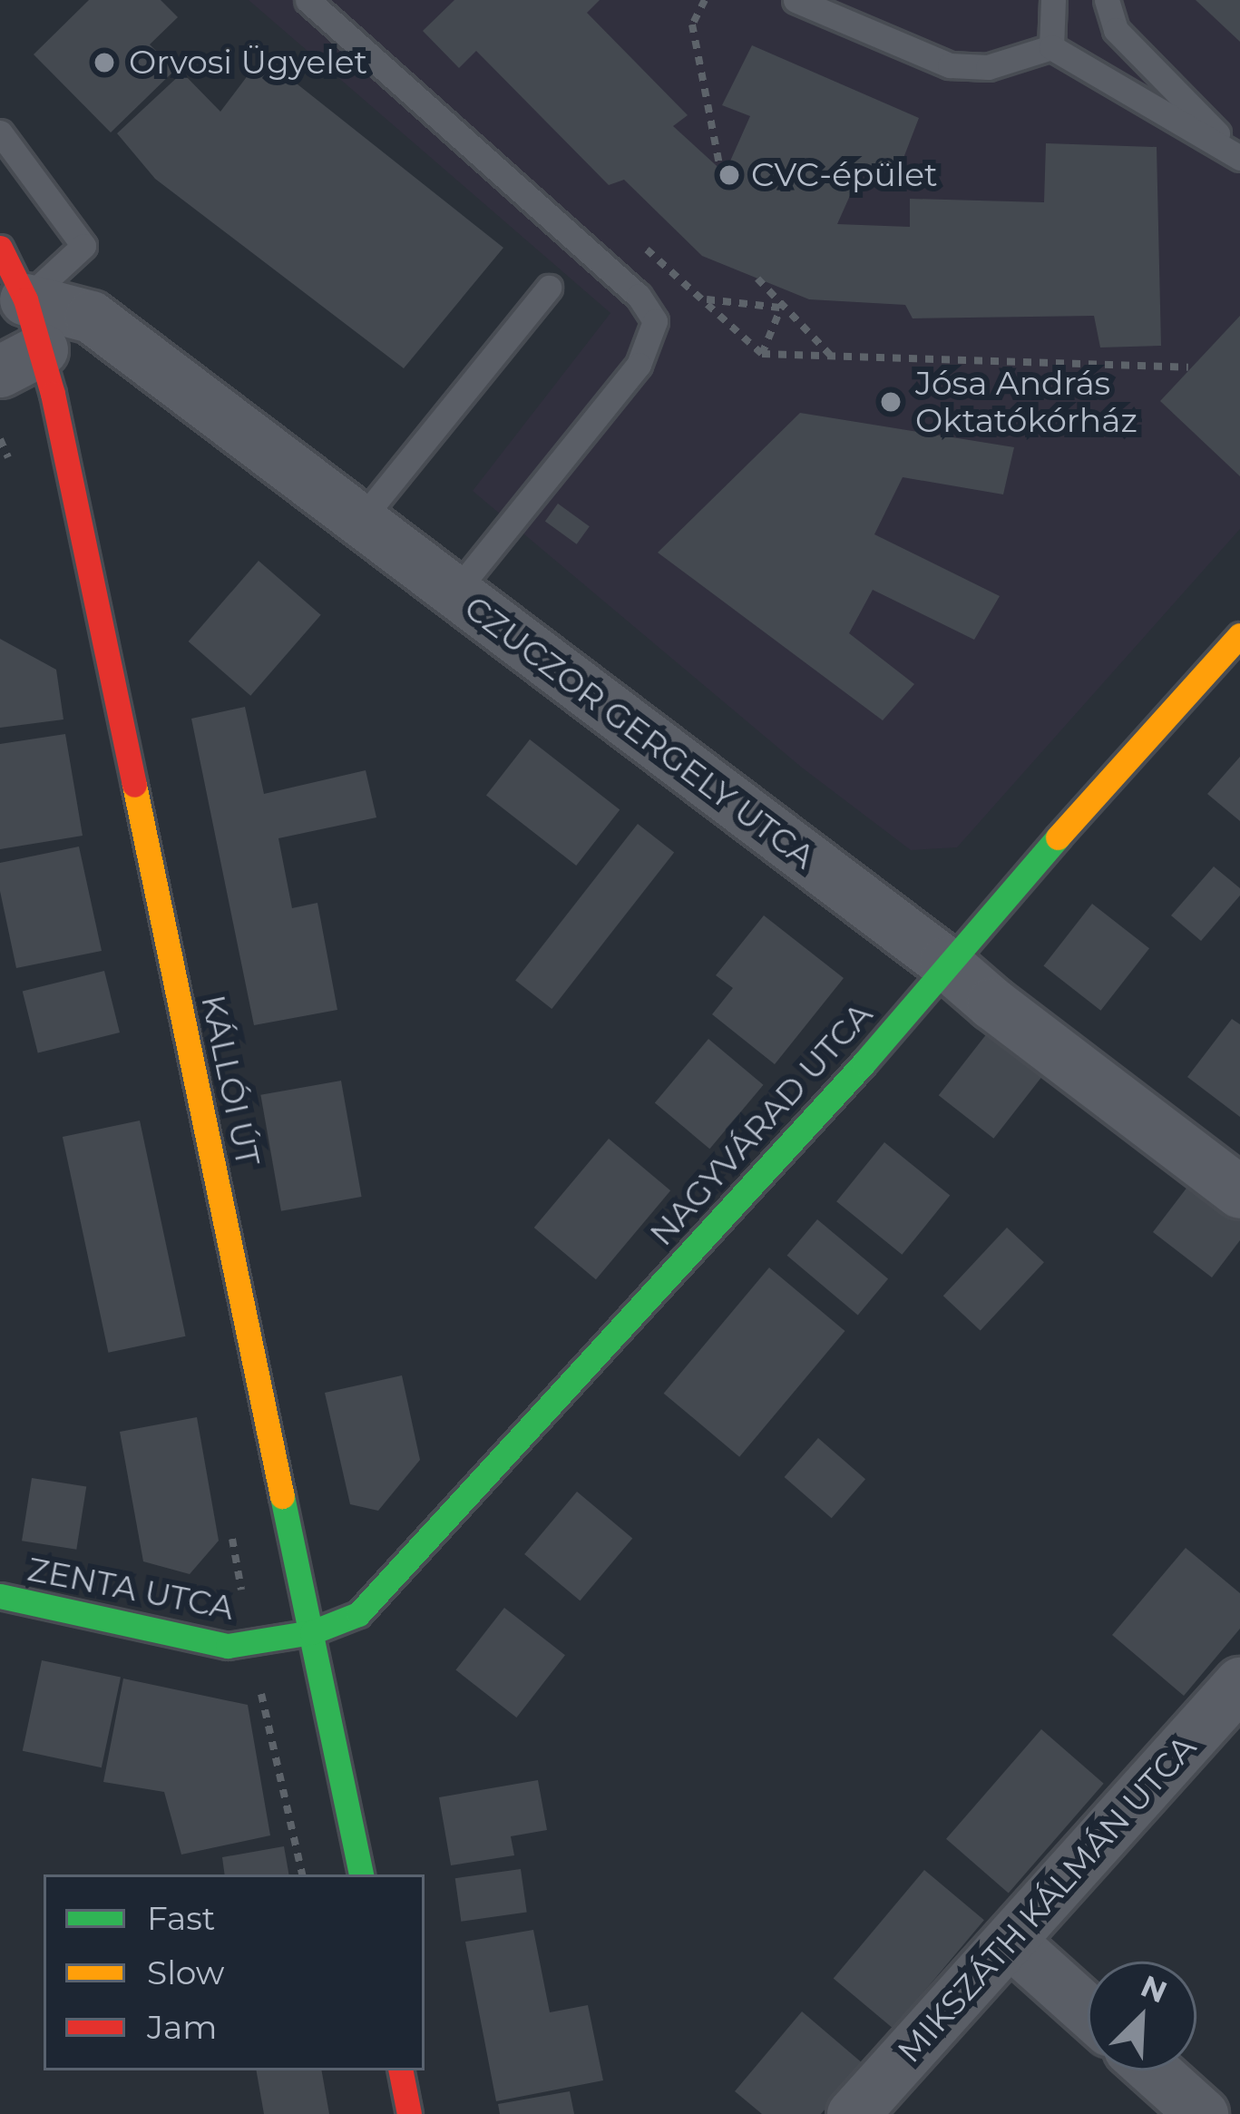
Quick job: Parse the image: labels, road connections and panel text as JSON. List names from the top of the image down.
{
  "streets": {
    "main road": ["KÁLLÓI ÚT", "NAGYVÁRAD UTCA", "ZENTA UTCA"],
    "street": ["CZUCZOR GERGELY UTCA", "MIKSZÁTH KÁLMÁN UTCA"]
  },
  "crossings": [
    ["CZUCZOR GERGELY UTCA", "KÁLLÓI ÚT"],
    ["CZUCZOR GERGELY UTCA", "NAGYVÁRAD UTCA"],
    ["KÁLLÓI ÚT", "NAGYVÁRAD UTCA"],
    ["KÁLLÓI ÚT", "ZENTA UTCA"],
    ["NAGYVÁRAD UTCA", "ZENTA UTCA"]
  ],
  "places": ["Orvosi Ügyelet", "CVC-épület", "Jósa András Oktatókórház"],
  "legend": ["Fast", "Slow", "Jam"],
  "north": "top right"
}
